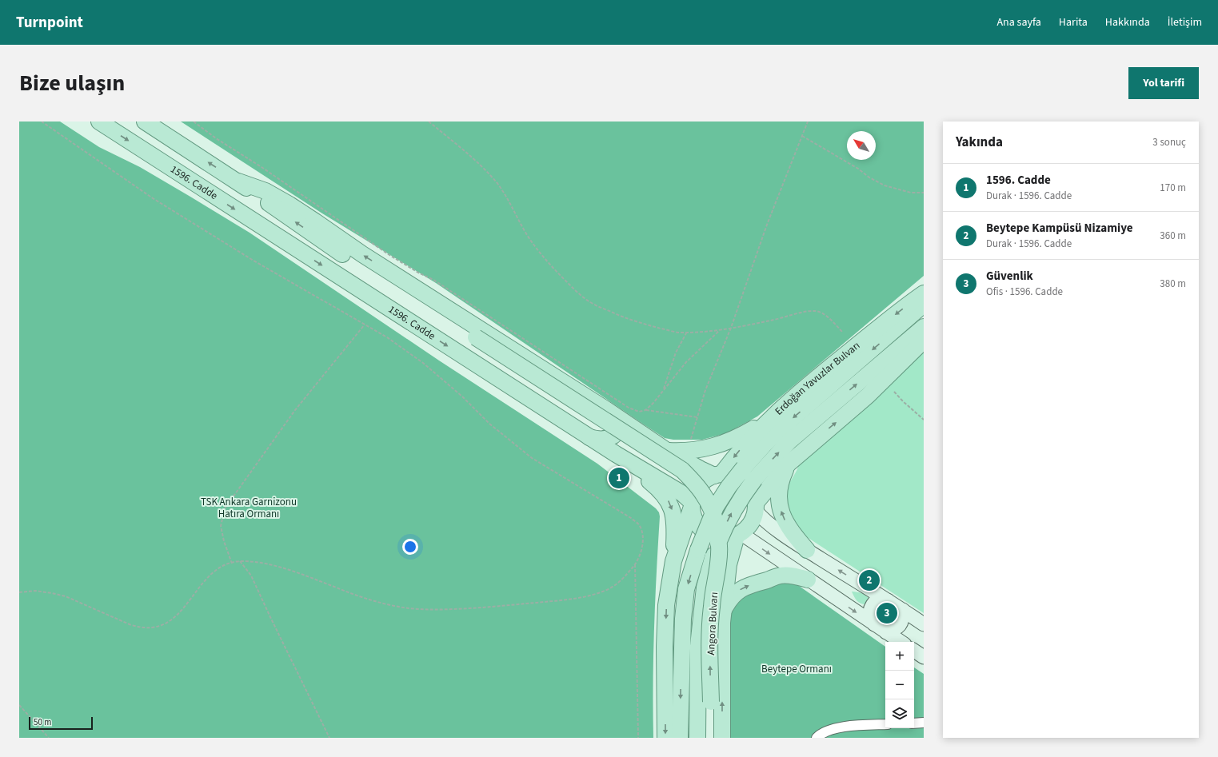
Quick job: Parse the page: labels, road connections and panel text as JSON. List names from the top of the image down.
{
  "streets": {
    "main road": ["1596. Cadde", "Erdoğan Yavuzlar Bulvarı", "Angora Bulvarı"]
  },
  "crossings": [
    ["1596. Cadde", "Erdoğan Yavuzlar Bulvarı"],
    ["1596. Cadde", "Angora Bulvarı"],
    ["Erdoğan Yavuzlar Bulvarı", "Angora Bulvarı"]
  ],
  "parks": ["TSK Ankara Garnizonu Hatıra Ormanı", "Beytepe Ormanı"],
  "scale_bar": "50 m",
  "north": "top left",
  "page": {
    "header": "Turnpoint",
    "nav": [
      "Ana sayfa",
      "Harita",
      "Hakkında",
      "İletişim"
    ],
    "title": "Bize ulaşın",
    "buttons": "Yol tarifi",
    "heading": ["Yakında", "3 sonuç"],
    "list": [
      {
        "mark": "1",
        "name": "1596. Cadde",
        "note": "Durak · 1596. Cadde",
        "value": "170 m"
      },
      {
        "mark": "2",
        "name": "Beytepe Kampüsü Nizamiye",
        "note": "Durak · 1596. Cadde",
        "value": "360 m"
      },
      {
        "mark": "3",
        "name": "Güvenlik",
        "note": "Ofis · 1596. Cadde",
        "value": "380 m"
      }
    ],
    "pins": ["1", "2", "3"],
    "map_buttons": ["+", "−"],
    "scale": "50 m"
  }
}
